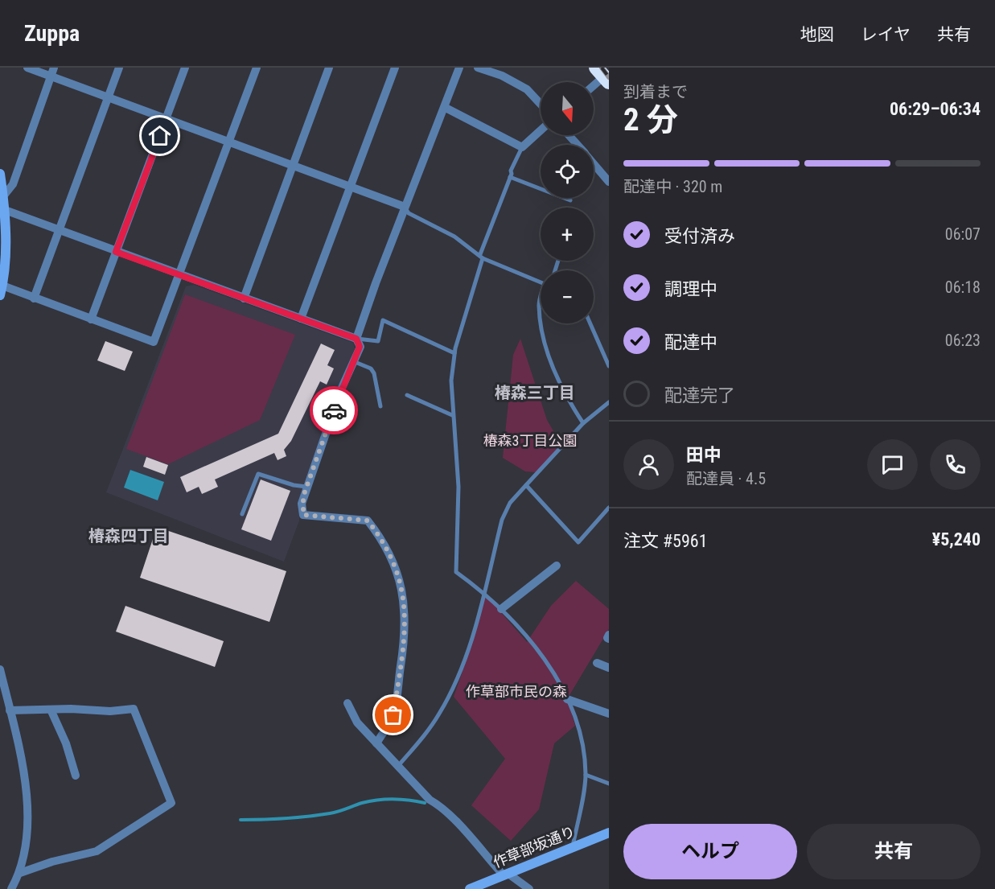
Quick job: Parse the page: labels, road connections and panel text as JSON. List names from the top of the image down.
{
  "streets": {
    "street": ["作草部坂通り"]
  },
  "districts": ["椿森三丁目", "椿森四丁目"],
  "parks": ["椿森3丁目公園", "作草部市民の森"],
  "north": "bottom",
  "page": {
    "header": "Zuppa",
    "nav": ["地図", "レイヤ", "共有"],
    "heading": ["2 分", "到着まで", "06:29–06:34"],
    "panel": [
      "田中",
      "配達員 · 4.5",
      "注文 #5961",
      "¥5,240"
    ],
    "map_buttons": ["+", "−"],
    "bar": "配達中 · 320 m",
    "list": [
      ["受付済み", "06:07"],
      ["調理中", "06:18"],
      ["配達中", "06:23"],
      "配達完了"
    ],
    "buttons": ["ヘルプ", "共有"]
  }
}
